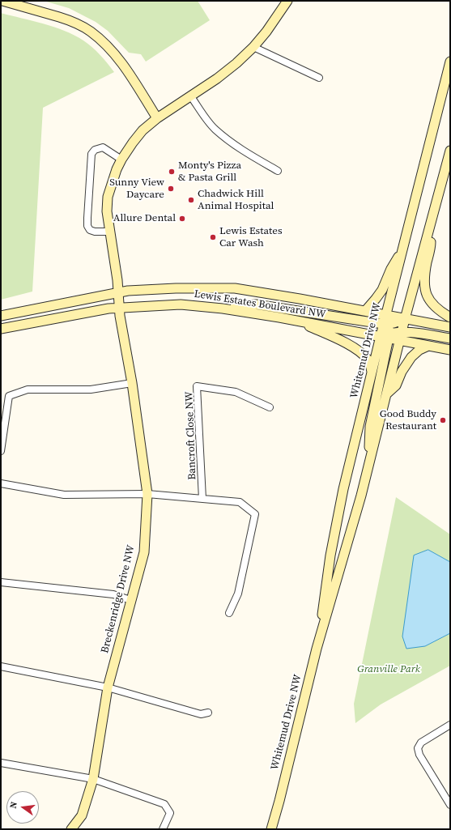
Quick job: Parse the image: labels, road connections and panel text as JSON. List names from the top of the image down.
{
  "streets": {
    "main road": ["Lewis Estates Boulevard NW", "Whitemud Drive NW", "Breckenridge Drive NW"],
    "street": ["Bancroft Close NW"]
  },
  "crossings": [
    ["Lewis Estates Boulevard NW", "Whitemud Drive NW"],
    ["Lewis Estates Boulevard NW", "Breckenridge Drive NW"]
  ],
  "parks": ["Granville Park"],
  "places": [
    "Monty's Pizza & Pasta Grill",
    "Sunny View Daycare",
    "Chadwick Hill Animal Hospital",
    "Allure Dental",
    "Lewis Estates Car Wash",
    "Good Buddy Restaurant"
  ],
  "north": "left"
}
